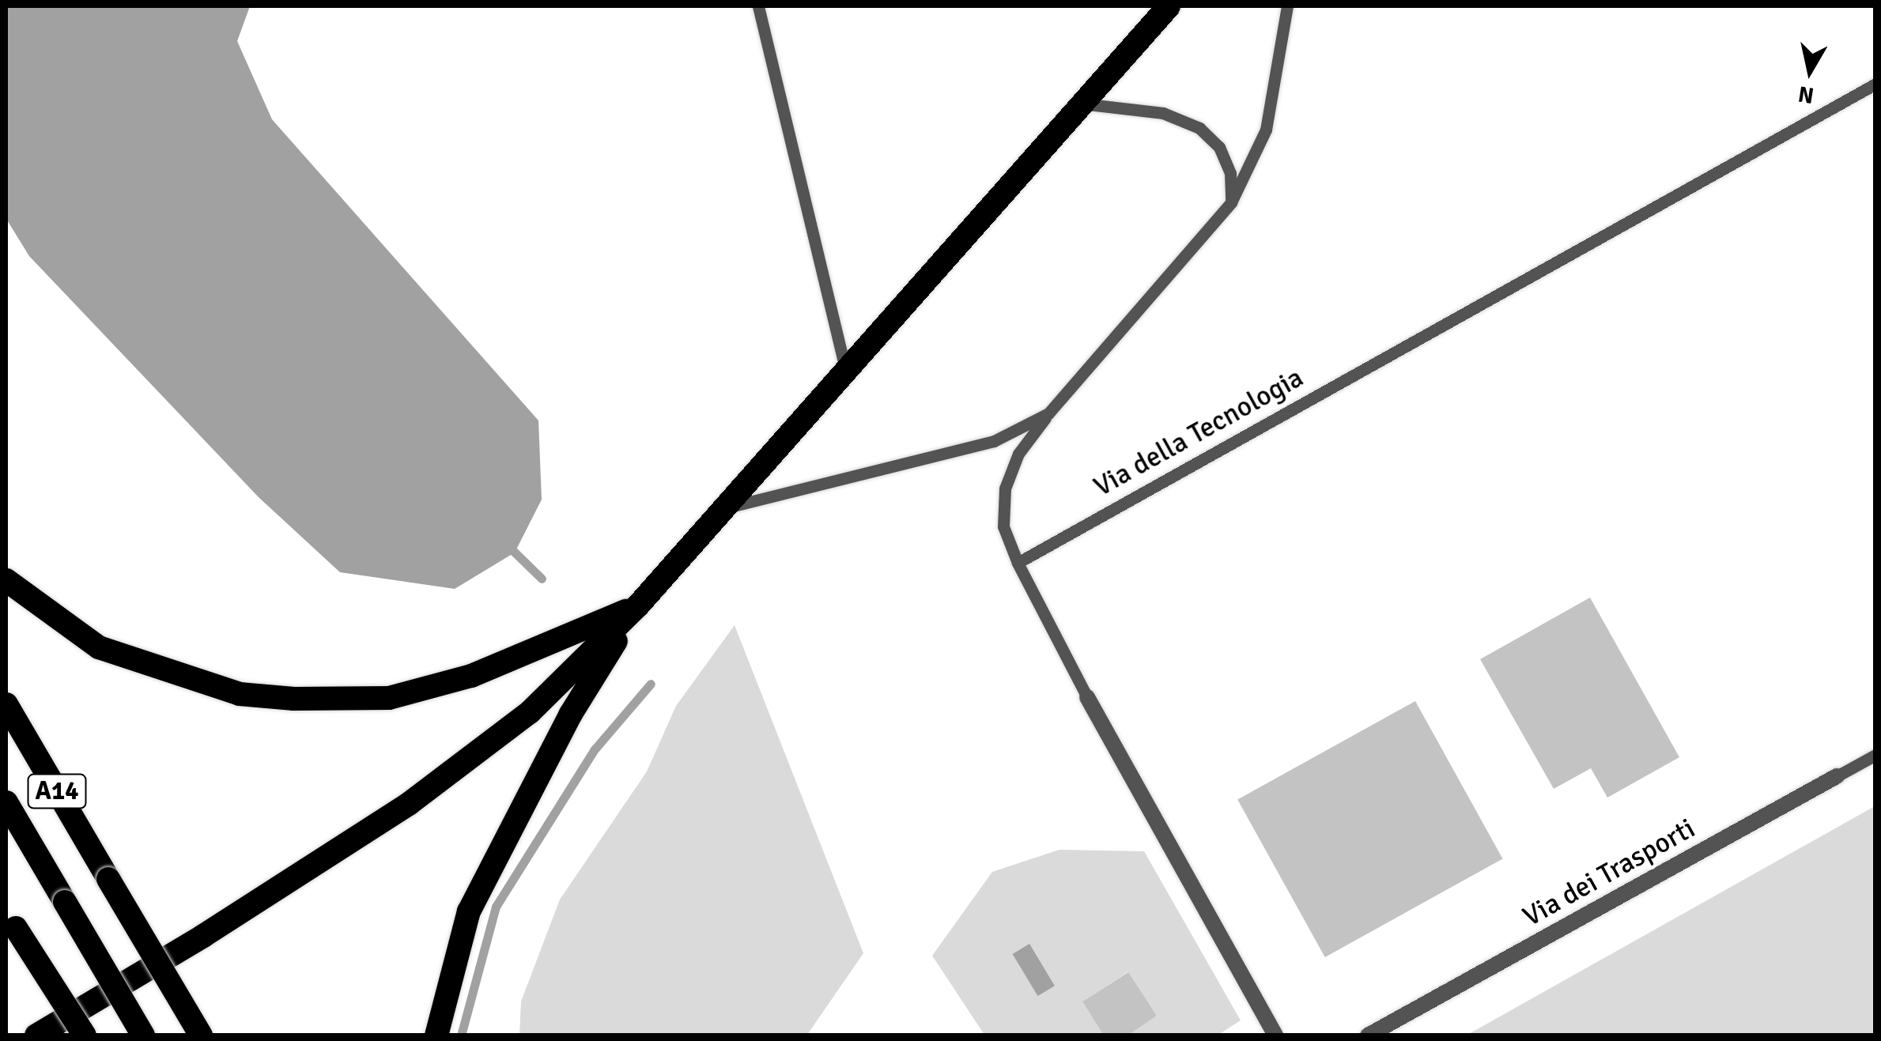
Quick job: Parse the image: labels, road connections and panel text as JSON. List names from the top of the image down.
{
  "streets": {
    "highway": ["A14"],
    "street": ["Via dei Trasporti"],
    "lane": ["Via della Tecnologia"]
  },
  "north": "bottom"
}
